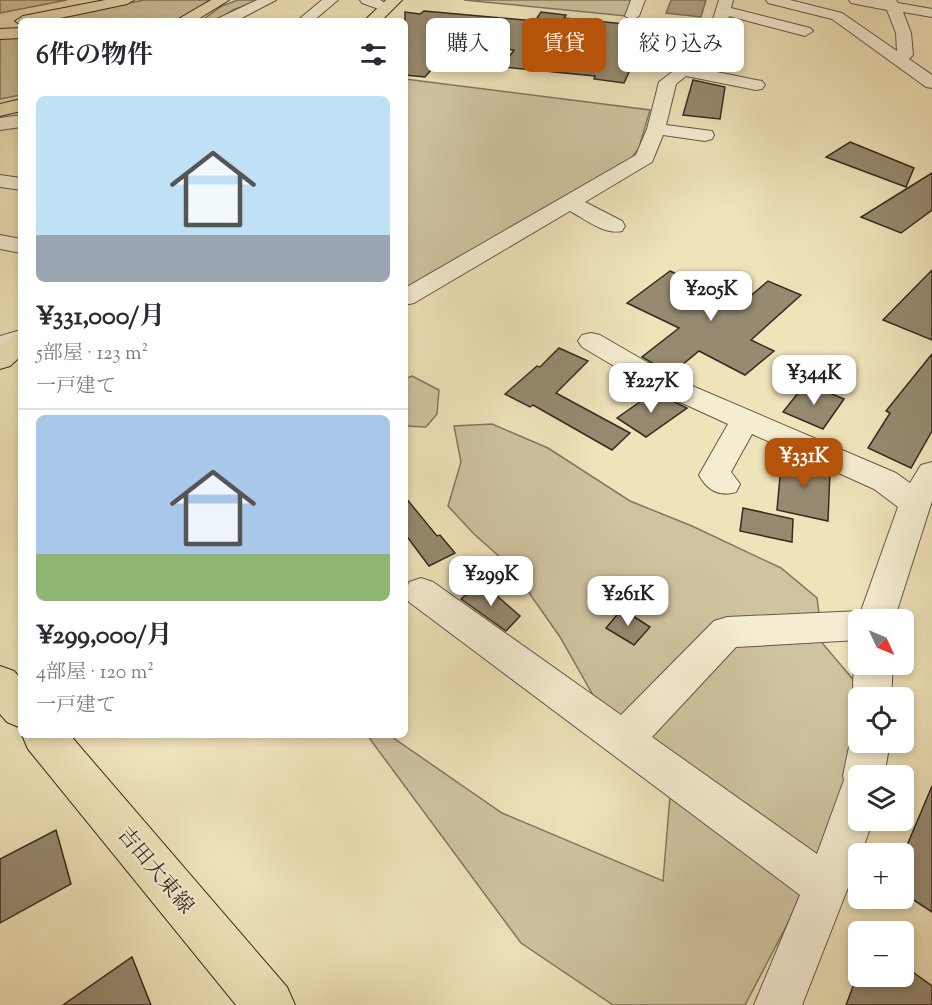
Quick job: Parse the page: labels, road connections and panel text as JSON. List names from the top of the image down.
{
  "streets": {
    "main road": ["吉田大東線"]
  },
  "north": "bottom right",
  "page": {
    "chip": ["購入", "賃貸", "絞り込み"],
    "heading": "6件の物件",
    "list": [
      {
        "name": "¥331,000/月",
        "note": "5部屋 · 123 m² · 一戸建て"
      },
      {
        "name": "¥299,000/月",
        "note": "4部屋 · 120 m² · 一戸建て"
      }
    ],
    "price": [
      "¥205K",
      "¥344K",
      "¥227K",
      "¥331K",
      "¥299K",
      "¥261K"
    ],
    "map_buttons": ["+", "−"]
  }
}
